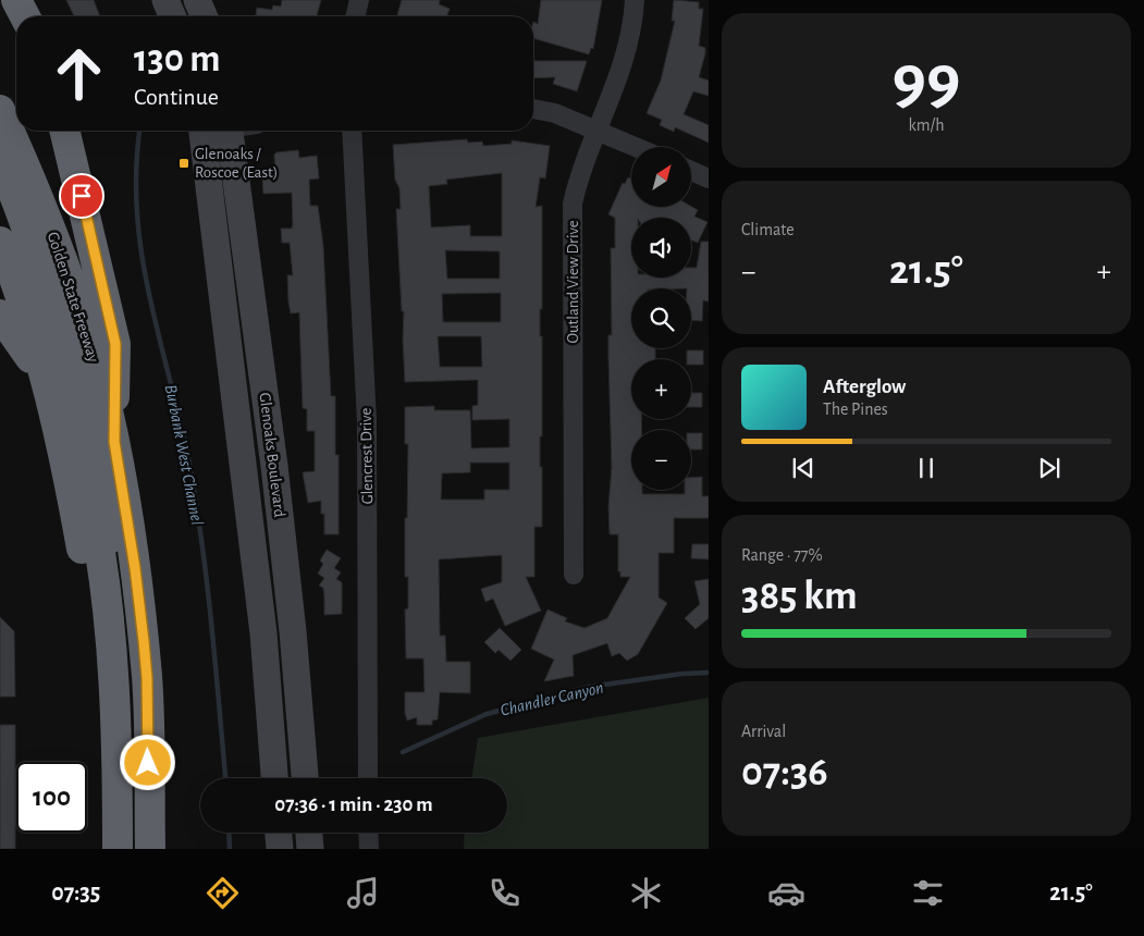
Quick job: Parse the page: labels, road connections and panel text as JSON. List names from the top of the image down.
{
  "streets": {
    "highway": ["Golden State Freeway"],
    "main road": ["Glenoaks Boulevard"],
    "street": ["Outland View Drive", "Glencrest Drive"]
  },
  "water": ["Burbank West Channel", "Chandler Canyon"],
  "places": {
    "transit": ["Glenoaks / Roscoe (East)"]
  },
  "north": "top right",
  "page": {
    "tile": [
      ["99", "km/h"],
      "Climate",
      ["Range · 77%", "385 km"],
      ["Arrival", "07:36"]
    ],
    "turn": ["130 m", "Continue"],
    "map_buttons": ["+", "−"],
    "heat": ["−", "21.5°", "+"],
    "song": ["Afterglow", "The Pines"],
    "limit": "100",
    "trip": "07:36 · 1 min · 230 m",
    "tabs": ["07:35", "21.5°"]
  }
}
